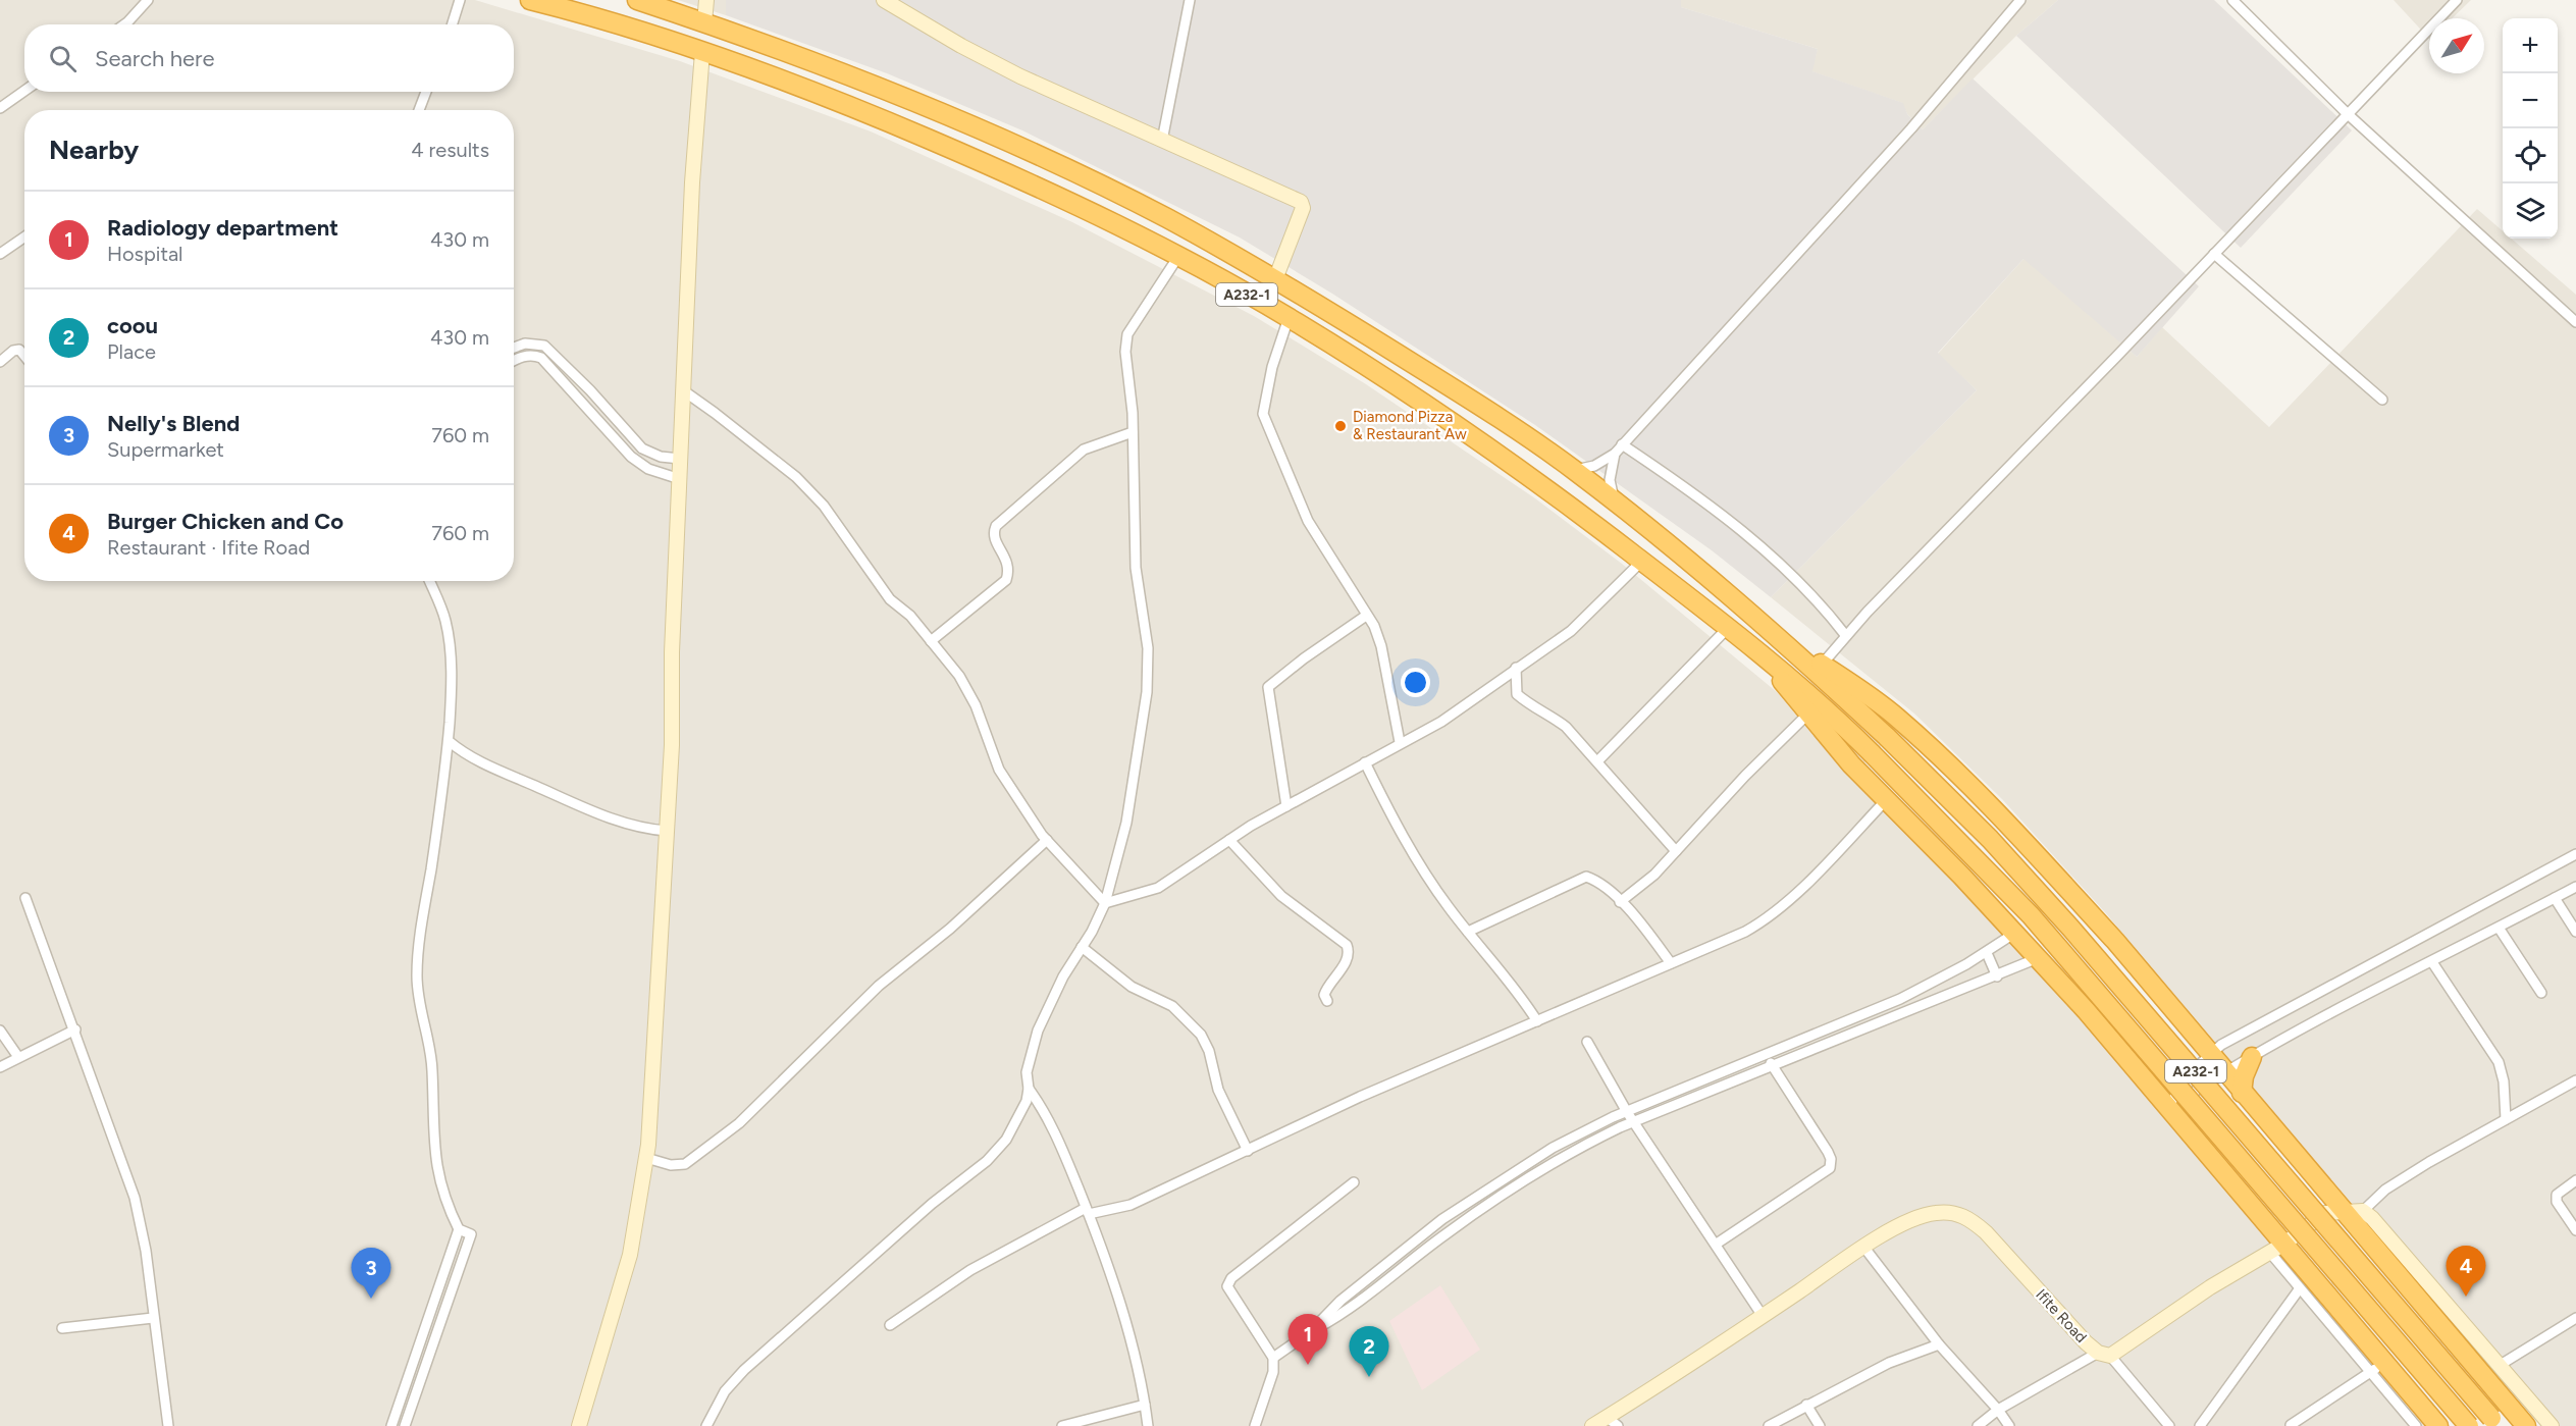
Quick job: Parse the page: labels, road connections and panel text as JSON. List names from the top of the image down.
{
  "streets": {
    "highway": ["A232-1"],
    "street": ["Ifite Road"]
  },
  "places": ["Diamond Pizza & Restaurant Aw"],
  "north": "top right",
  "page": {
    "map_buttons": ["+", "−"],
    "search": "Search here",
    "heading": ["Nearby", "4 results"],
    "list": [
      {
        "mark": "1",
        "name": "Radiology department",
        "note": "Hospital",
        "value": "430 m"
      },
      {
        "mark": "2",
        "name": "coou",
        "note": "Place",
        "value": "430 m"
      },
      {
        "mark": "3",
        "name": "Nelly's Blend",
        "note": "Supermarket",
        "value": "760 m"
      },
      {
        "mark": "4",
        "name": "Burger Chicken and Co",
        "note": "Restaurant · Ifite Road",
        "value": "760 m"
      }
    ],
    "pins": [
      "4",
      "3",
      "1",
      "2"
    ]
  }
}
